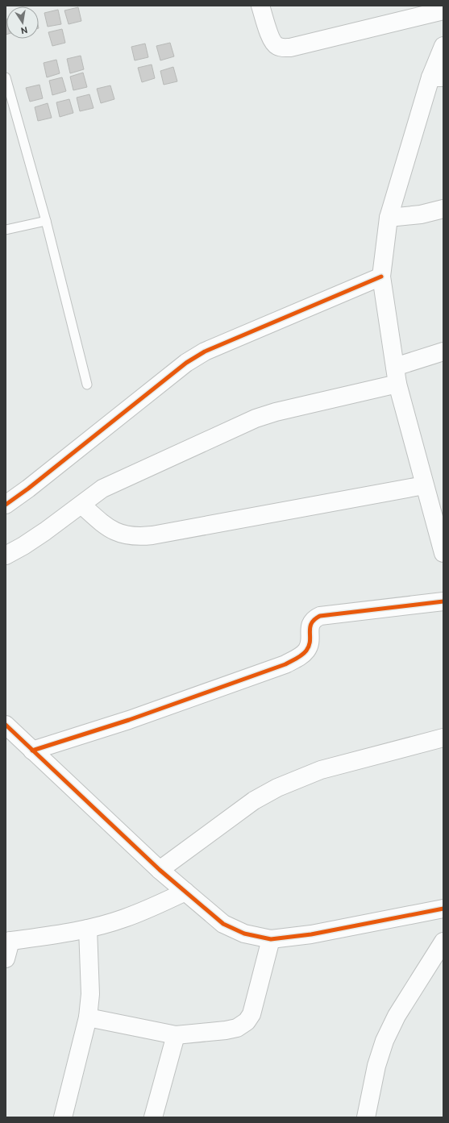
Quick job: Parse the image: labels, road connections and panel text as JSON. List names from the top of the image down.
{
  "north": "bottom"
}
